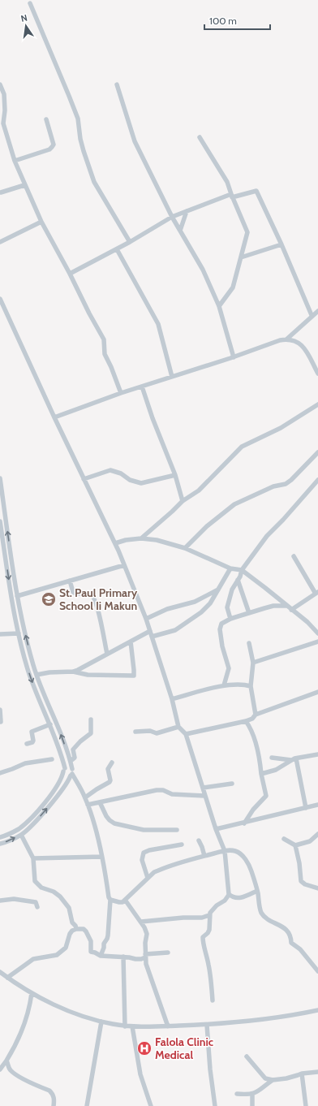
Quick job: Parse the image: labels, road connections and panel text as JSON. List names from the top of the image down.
{
  "places": {
    "school or university": ["St. Paul Primary School Ii Makun"],
    "hospital": ["Falola Clinic Medical"]
  },
  "scale_bar": "100 m",
  "north": "top"
}
